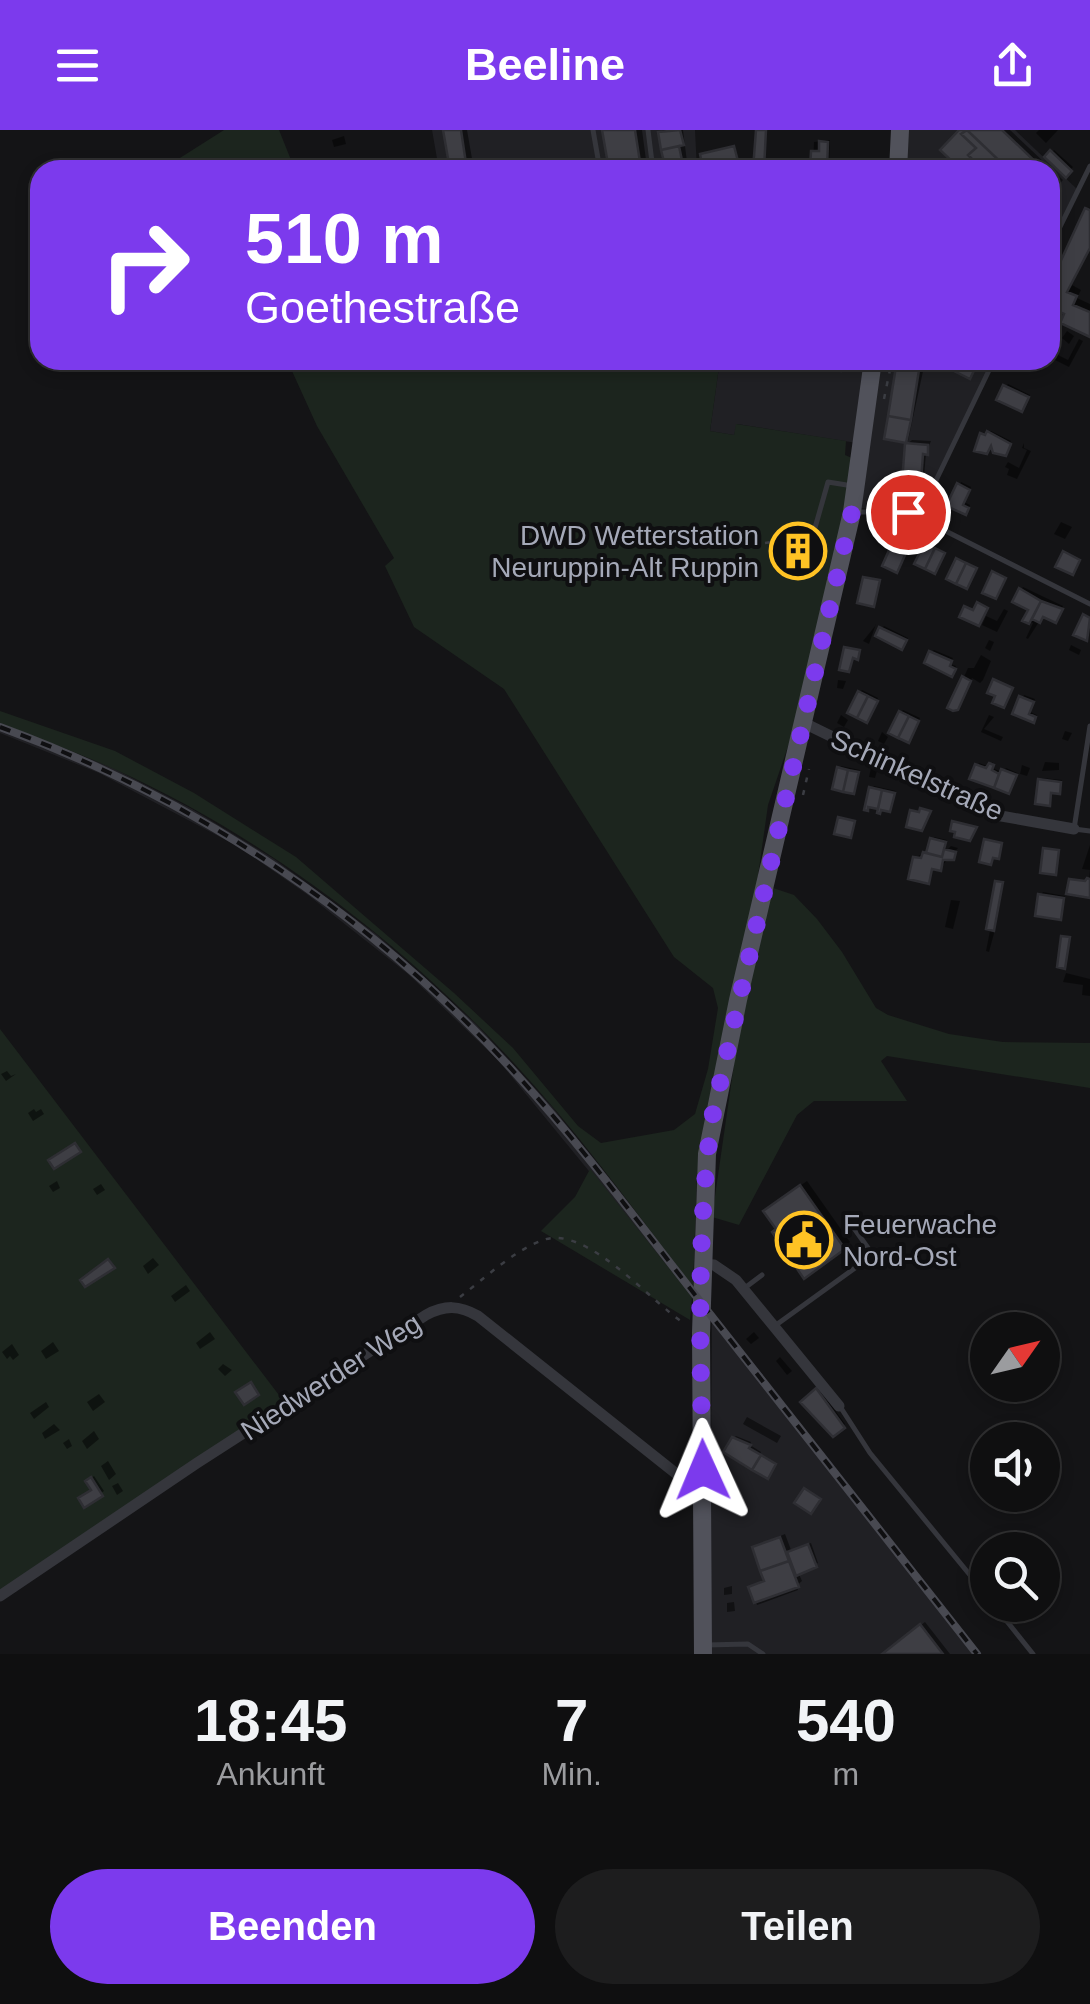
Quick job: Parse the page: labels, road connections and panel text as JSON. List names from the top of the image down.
{
  "streets": {
    "street": ["Schinkelstraße", "Niedwerder Weg"]
  },
  "places": {
    "building": ["DWD Wetterstation Neuruppin-Alt Ruppin"],
    "public building": ["Feuerwache Nord-Ost"]
  },
  "north": "top right",
  "page": {
    "header": "Beeline",
    "turn": ["510 m", "Goethestraße"],
    "eta": [
      "18:45",
      "Ankunft",
      "7",
      "Min.",
      "540",
      "m"
    ],
    "buttons": ["Beenden", "Teilen"]
  }
}
